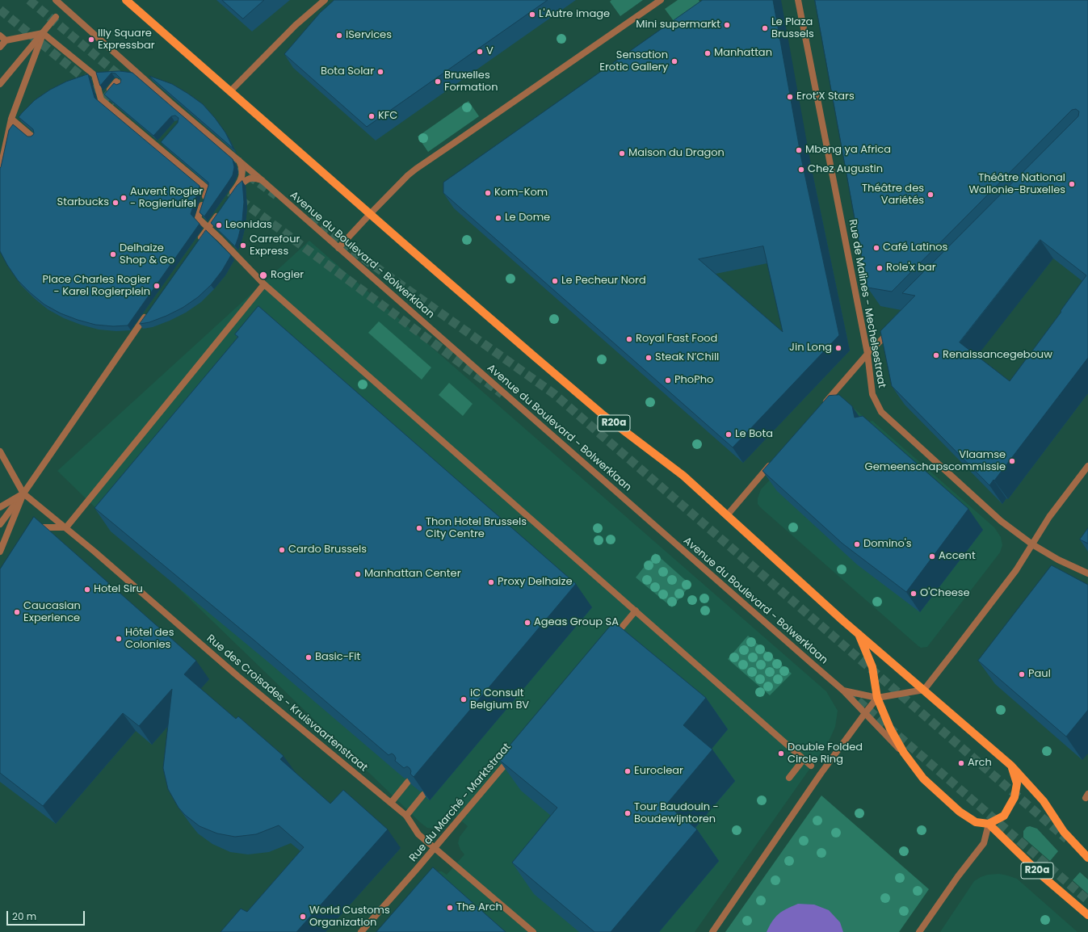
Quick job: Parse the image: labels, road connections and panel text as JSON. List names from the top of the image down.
{
  "streets": {
    "main road": ["R20a"],
    "street": [
      "Avenue du Boulevard - Bolwerklaan",
      "Rue de Malines - Mechelsestraat",
      "Rue des Croisades - Kruisvaartenstraat",
      "Rue du Marché - Marktstraat"
    ]
  },
  "crossings": [
    ["Rue des Croisades - Kruisvaartenstraat", "Rue du Marché - Marktstraat"]
  ],
  "places": [
    "L'Autre image",
    "Mini supermarkt",
    "Le Plaza Brussels",
    "iServices",
    "Illy Square Expressbar",
    "V",
    "Manhattan",
    "Sensation Erotic Gallery",
    "Bota Solar",
    "Bruxelles Formation",
    "Erot’X Stars",
    "KFC",
    "Mbeng ya Africa",
    "Maison du Dragon",
    "Chez Augustin",
    "Théâtre National Wallonie-Bruxelles",
    "Kom-Kom",
    "Théâtre des Variétés",
    "Auvent Rogier - Rogierluifel",
    "Starbucks",
    "Le Dome",
    "Leonidas",
    "Carrefour Express",
    "Café Latinos",
    "Delhaize Shop & Go",
    "Role'x bar",
    "Rogier",
    "Le Pecheur Nord",
    "Place Charles Rogier - Karel Rogierplein",
    "Royal Fast Food",
    "Jin Long",
    "Renaissancegebouw",
    "Steak N’Chill",
    "PhoPho",
    "Le Bota",
    "Vlaamse Gemeenschapscommissie",
    "Thon Hotel Brussels City Centre",
    "Domino's",
    "Cardo Brussels",
    "Accent",
    "Manhattan Center",
    "Proxy Delhaize",
    "Hotel Siru",
    "O'Cheese",
    "Caucasian Experience",
    "Ageas Group SA",
    "Hôtel des Colonies",
    "Basic-Fit",
    "Paul",
    "iC Consult Belgium BV",
    "Double Folded Circle Ring",
    "Arch",
    "Euroclear",
    "Tour Baudouin - Boudewijntoren",
    "The Arch",
    "World Customs Organization"
  ],
  "scale_bar": "20 m"
}
